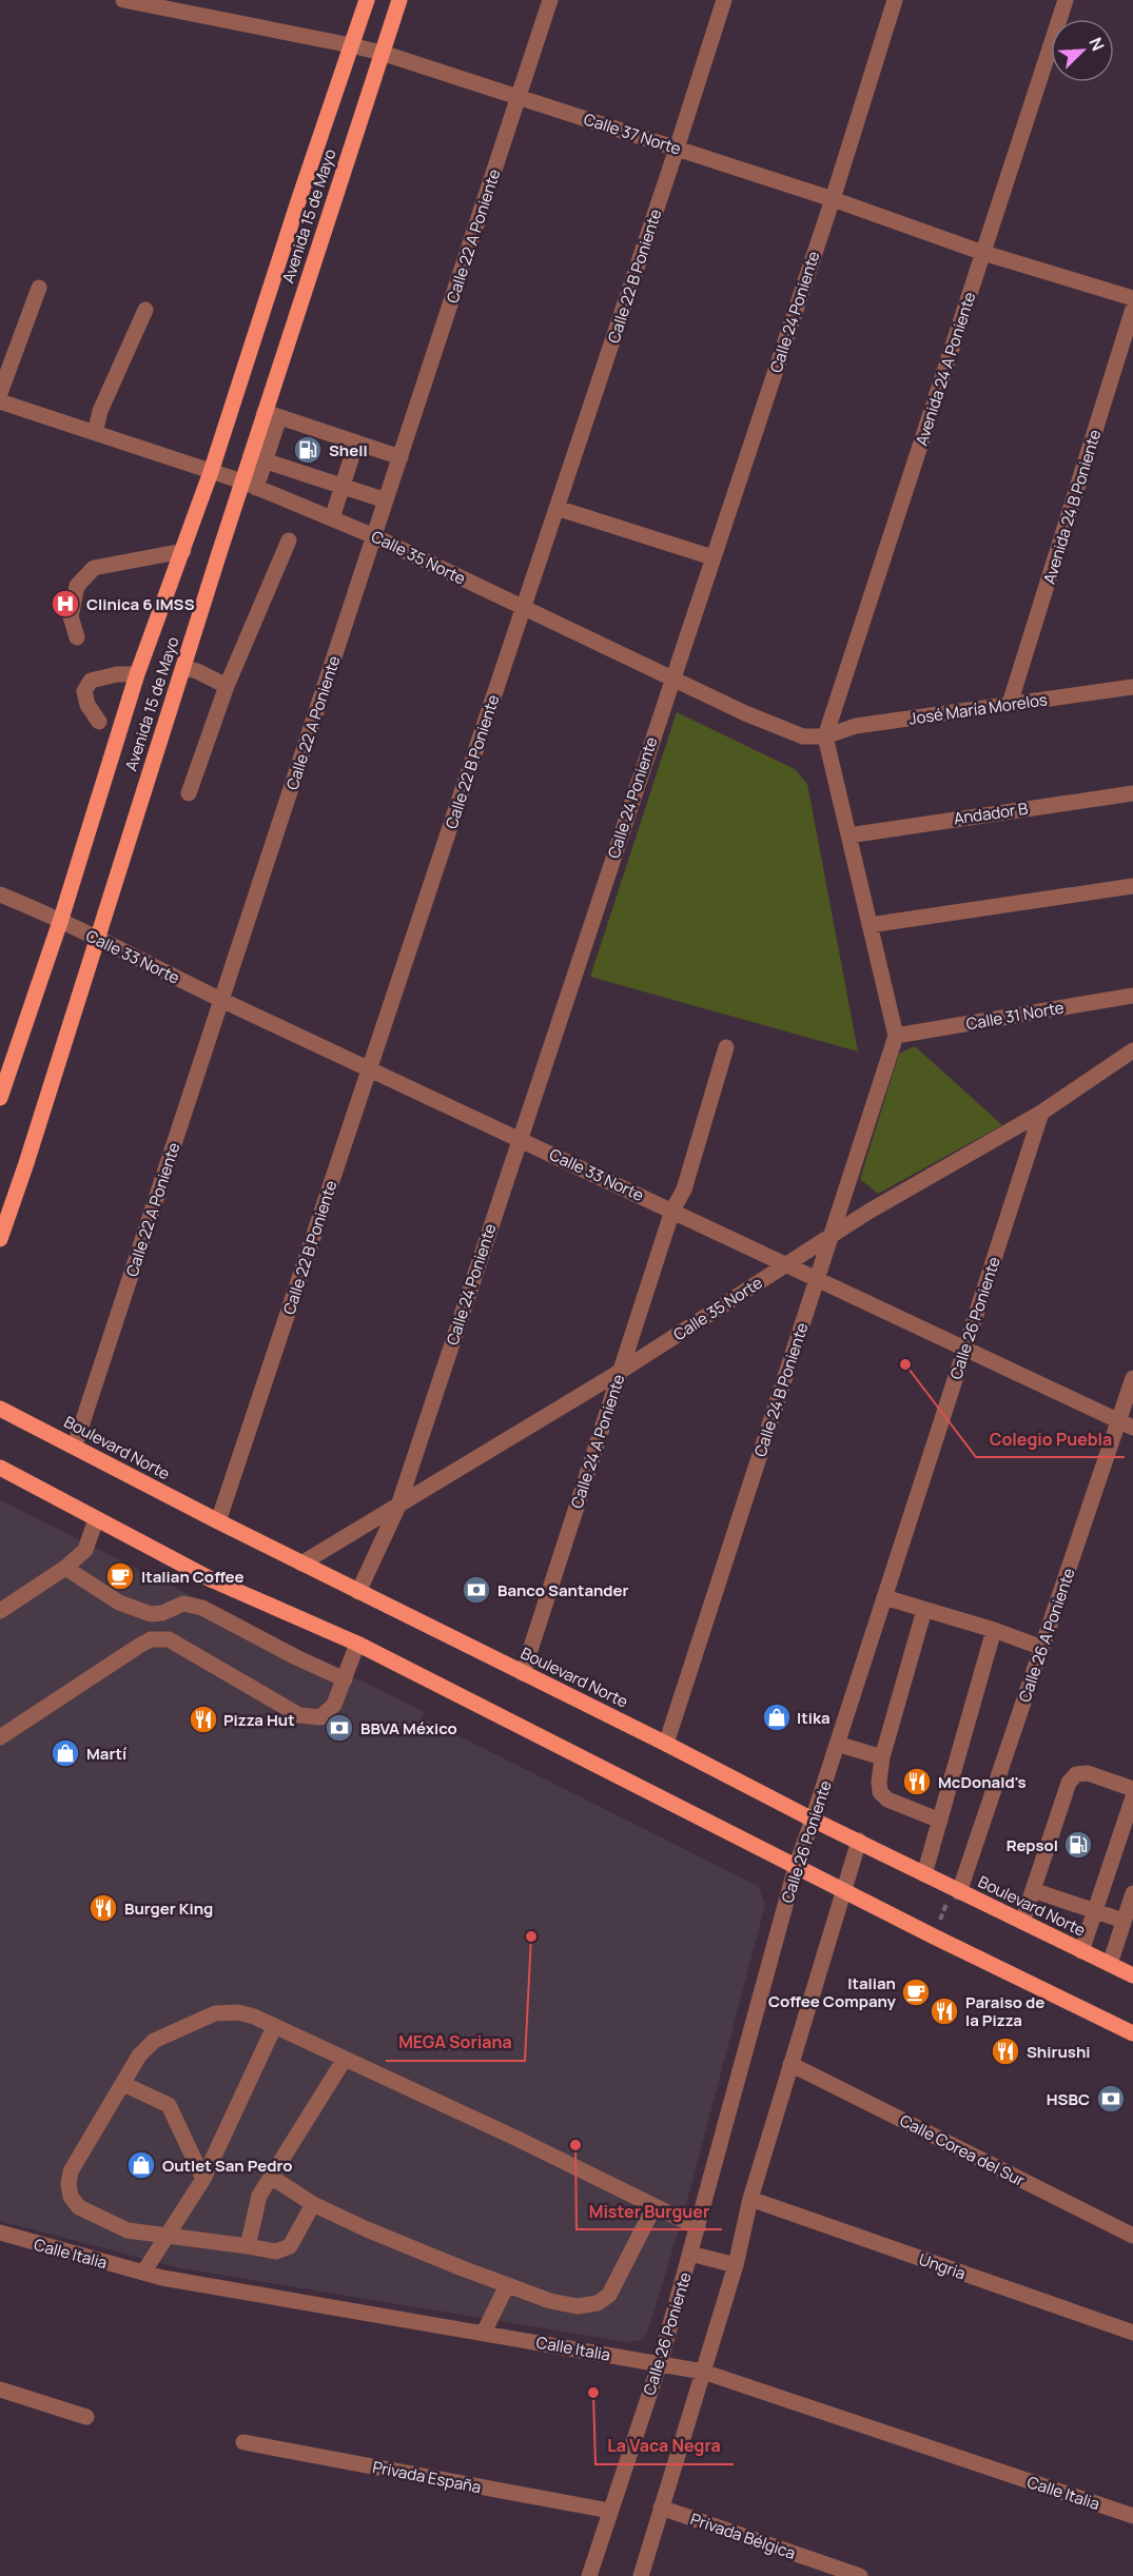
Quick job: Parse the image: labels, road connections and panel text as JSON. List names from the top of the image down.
{
  "streets": {
    "main road": ["Avenida 15 de Mayo", "Boulevard Norte"],
    "street": [
      "Calle 37 Norte",
      "Calle 22 A Poniente",
      "Calle 22 B Poniente",
      "Calle 24 Poniente",
      "Avenida 24 A Poniente",
      "Avenida 24 B Poniente",
      "Calle 35 Norte",
      "José María Morelos",
      "Andador B",
      "Calle 33 Norte",
      "Calle 31 Norte",
      "Calle 26 Poniente",
      "Calle 24 B Poniente",
      "Calle 24 A Poniente",
      "Calle 26 A Poniente",
      "Calle Corea del Sur",
      "Calle Italia",
      "Ungria",
      "Privada España",
      "Privada Bélgica"
    ]
  },
  "crossings": [
    ["Calle 37 Norte", "Avenida 15 de Mayo"],
    ["Calle 37 Norte", "Calle 22 A Poniente"],
    ["Calle 37 Norte", "Calle 22 B Poniente"],
    ["Calle 37 Norte", "Calle 24 Poniente"],
    ["Calle 37 Norte", "Avenida 24 A Poniente"],
    ["Avenida 15 de Mayo", "Calle 35 Norte"],
    ["Avenida 15 de Mayo", "Calle 33 Norte"],
    ["Calle 22 A Poniente", "Calle 35 Norte"],
    ["Calle 22 A Poniente", "Calle 33 Norte"],
    ["Calle 22 A Poniente", "Boulevard Norte"],
    ["Calle 22 B Poniente", "Calle 35 Norte"],
    ["Calle 22 B Poniente", "Calle 33 Norte"],
    ["Calle 22 B Poniente", "Boulevard Norte"],
    ["Calle 24 Poniente", "Calle 35 Norte"],
    ["Calle 24 Poniente", "Calle 33 Norte"],
    ["Calle 24 Poniente", "Boulevard Norte"],
    ["Avenida 24 A Poniente", "Calle 35 Norte"],
    ["Avenida 24 A Poniente", "José María Morelos"],
    ["Avenida 24 B Poniente", "José María Morelos"],
    ["Calle 35 Norte", "José María Morelos"],
    ["Calle 35 Norte", "Calle 33 Norte"],
    ["Calle 35 Norte", "Calle 26 Poniente"],
    ["Calle 35 Norte", "Calle 24 B Poniente"],
    ["Calle 35 Norte", "Calle 24 A Poniente"],
    ["Calle 35 Norte", "Boulevard Norte"],
    ["Calle 33 Norte", "Calle 26 Poniente"],
    ["Calle 33 Norte", "Calle 24 B Poniente"],
    ["Calle 33 Norte", "Calle 24 A Poniente"],
    ["Calle 33 Norte", "Calle 26 A Poniente"],
    ["Calle 31 Norte", "Calle 24 B Poniente"],
    ["Calle 26 Poniente", "Boulevard Norte"],
    ["Calle 26 Poniente", "Calle Italia"],
    ["Calle 26 Poniente", "Privada España"],
    ["Calle 24 B Poniente", "Boulevard Norte"],
    ["Calle 24 A Poniente", "Boulevard Norte"],
    ["Boulevard Norte", "Calle 26 A Poniente"]
  ],
  "places": {
    "fuel station": ["Shell", "Repsol"],
    "hospital": ["Clinica 6 IMSS"],
    "other": [
      "Colegio Puebla",
      "MEGA Soriana",
      "Mister Burguer",
      "La Vaca Negra"
    ],
    "cafe": ["Italian Coffee", "Italian Coffee Company"],
    "bank": ["Banco Santander", "BBVA México", "HSBC"],
    "shop": ["Itika", "Martí", "Outlet San Pedro"],
    "restaurant": [
      "Pizza Hut",
      "McDonald's",
      "Burger King",
      "Paraiso de la Pizza",
      "Shirushi"
    ]
  },
  "north": "top right"
}
